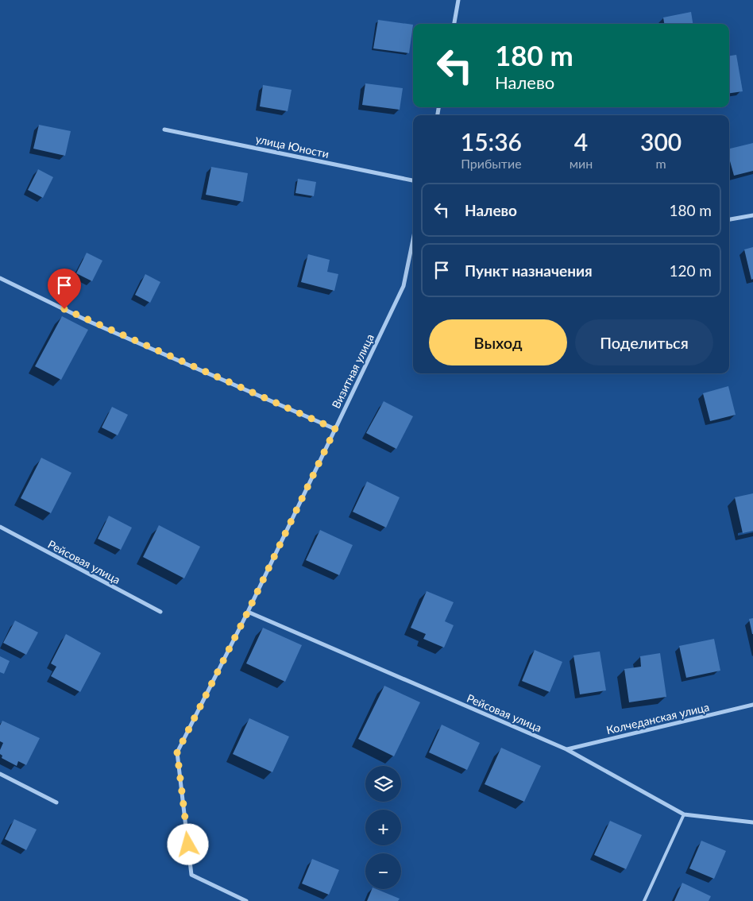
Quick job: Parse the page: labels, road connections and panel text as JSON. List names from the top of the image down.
{
  "streets": {
    "street": [
      "улица Юности",
      "Визитная улица",
      "Рейсовая улица",
      "Колчеданская улица"
    ]
  },
  "crossings": [
    ["Визитная улица", "Рейсовая улица"],
    ["Рейсовая улица", "Колчеданская улица"]
  ],
  "page": {
    "turn": ["180 m", "Налево"],
    "eta": [
      "15:36",
      "Прибытие",
      "4",
      "мин",
      "300",
      "m"
    ],
    "list": [
      {
        "name": "Налево",
        "value": "180 m"
      },
      {
        "name": "Пункт назначения",
        "value": "120 m"
      }
    ],
    "buttons": ["Выход", "Поделиться"],
    "map_buttons": ["+", "−"]
  }
}
